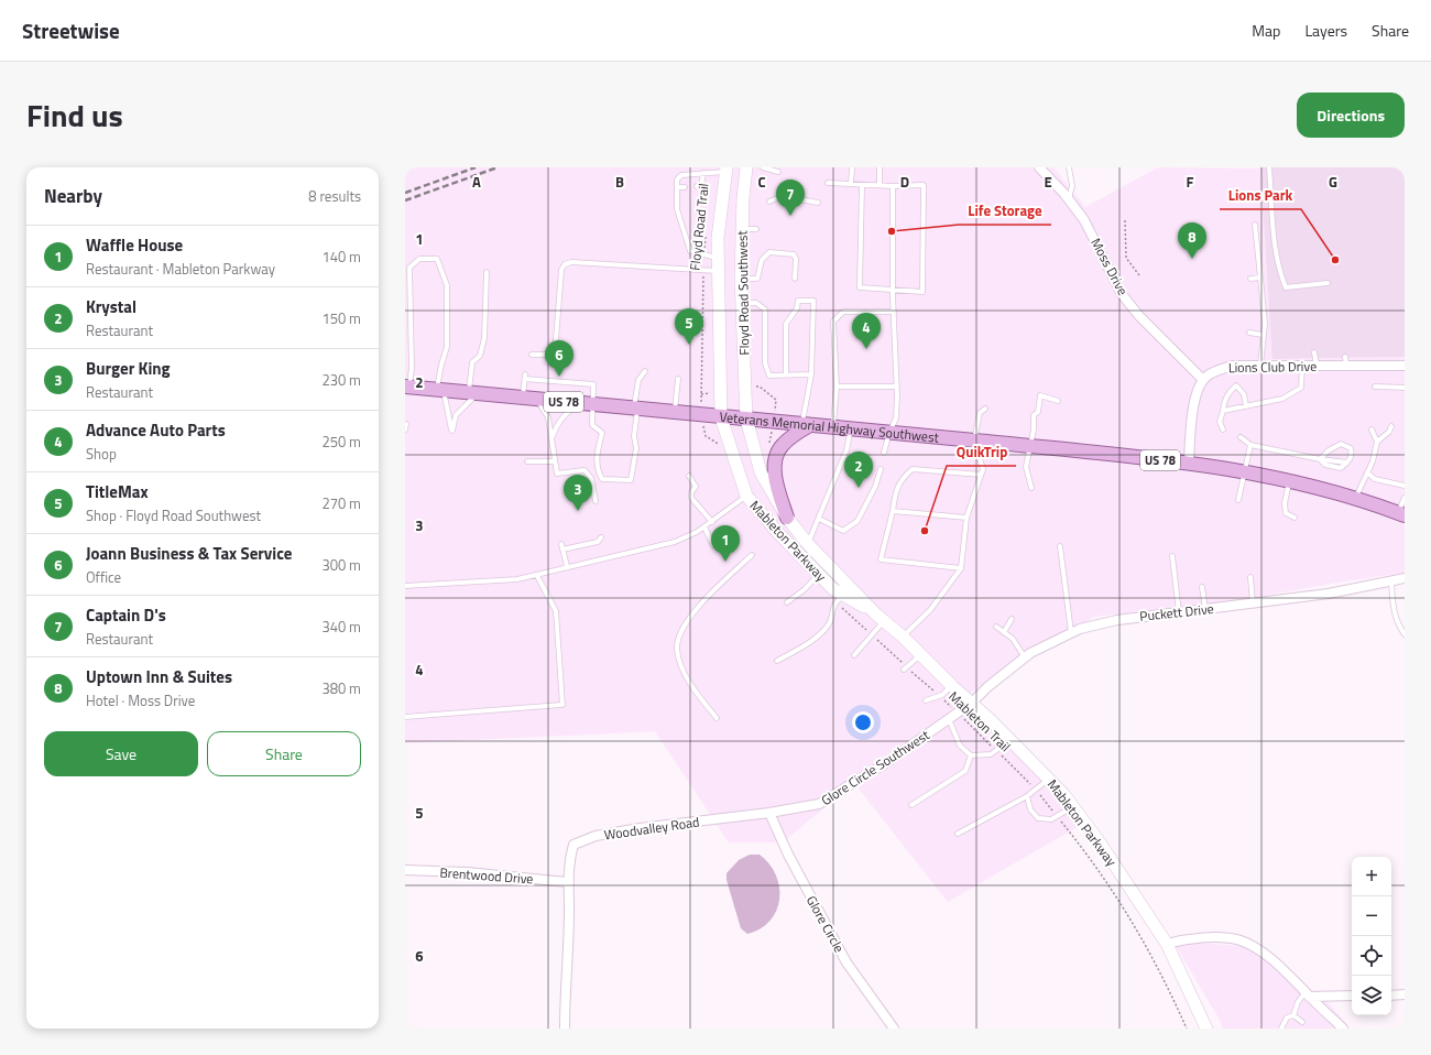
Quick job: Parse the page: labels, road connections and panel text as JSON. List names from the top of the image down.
{
  "streets": {
    "main road": [
      "Floyd Road Southwest",
      "US 78",
      "Veterans Memorial Highway Southwest",
      "Mableton Parkway"
    ],
    "street": [
      "Moss Drive",
      "Lions Club Drive",
      "Puckett Drive",
      "Glore Circle Southwest",
      "Woodvalley Road",
      "Brentwood Drive",
      "Glore Circle"
    ],
    "path": ["Floyd Road Trail", "Mableton Trail"]
  },
  "crossings": [
    ["Moss Drive", "Lions Club Drive"],
    ["Floyd Road Southwest", "Veterans Memorial Highway Southwest"],
    ["Floyd Road Southwest", "Mableton Parkway"],
    ["Veterans Memorial Highway Southwest", "Mableton Parkway"],
    ["Mableton Parkway", "Puckett Drive"],
    ["Mableton Parkway", "Mableton Trail"],
    ["Mableton Parkway", "Glore Circle Southwest"],
    ["Puckett Drive", "Glore Circle Southwest"],
    ["Mableton Trail", "Glore Circle Southwest"],
    ["Glore Circle Southwest", "Woodvalley Road"],
    ["Glore Circle Southwest", "Glore Circle"],
    ["Woodvalley Road", "Brentwood Drive"],
    ["Woodvalley Road", "Glore Circle"]
  ],
  "places": ["Life Storage", "Lions Park", "QuikTrip"],
  "page": {
    "header": "Streetwise",
    "nav": ["Map", "Layers", "Share"],
    "title": "Find us",
    "buttons": [
      "Directions",
      ["Save", "Share"]
    ],
    "heading": ["Nearby", "8 results"],
    "pins": [
      "7",
      "8",
      "5",
      "4",
      "6",
      "2",
      "3",
      "1"
    ],
    "list": [
      {
        "mark": "1",
        "name": "Waffle House",
        "note": "Restaurant · Mableton Parkway",
        "value": "140 m"
      },
      {
        "mark": "2",
        "name": "Krystal",
        "note": "Restaurant",
        "value": "150 m"
      },
      {
        "mark": "3",
        "name": "Burger King",
        "note": "Restaurant",
        "value": "230 m"
      },
      {
        "mark": "4",
        "name": "Advance Auto Parts",
        "note": "Shop",
        "value": "250 m"
      },
      {
        "mark": "5",
        "name": "TitleMax",
        "note": "Shop · Floyd Road Southwest",
        "value": "270 m"
      },
      {
        "mark": "6",
        "name": "Joann Business & Tax Service",
        "note": "Office",
        "value": "300 m"
      },
      {
        "mark": "7",
        "name": "Captain D's",
        "note": "Restaurant",
        "value": "340 m"
      },
      {
        "mark": "8",
        "name": "Uptown Inn & Suites",
        "note": "Hotel · Moss Drive",
        "value": "380 m"
      }
    ],
    "map_buttons": ["+", "−"]
  },
  "grid": {
    "columns": [
      "A",
      "B",
      "C",
      "D",
      "E",
      "F",
      "G"
    ],
    "rows": [
      "1",
      "2",
      "3",
      "4",
      "5",
      "6"
    ]
  }
}
